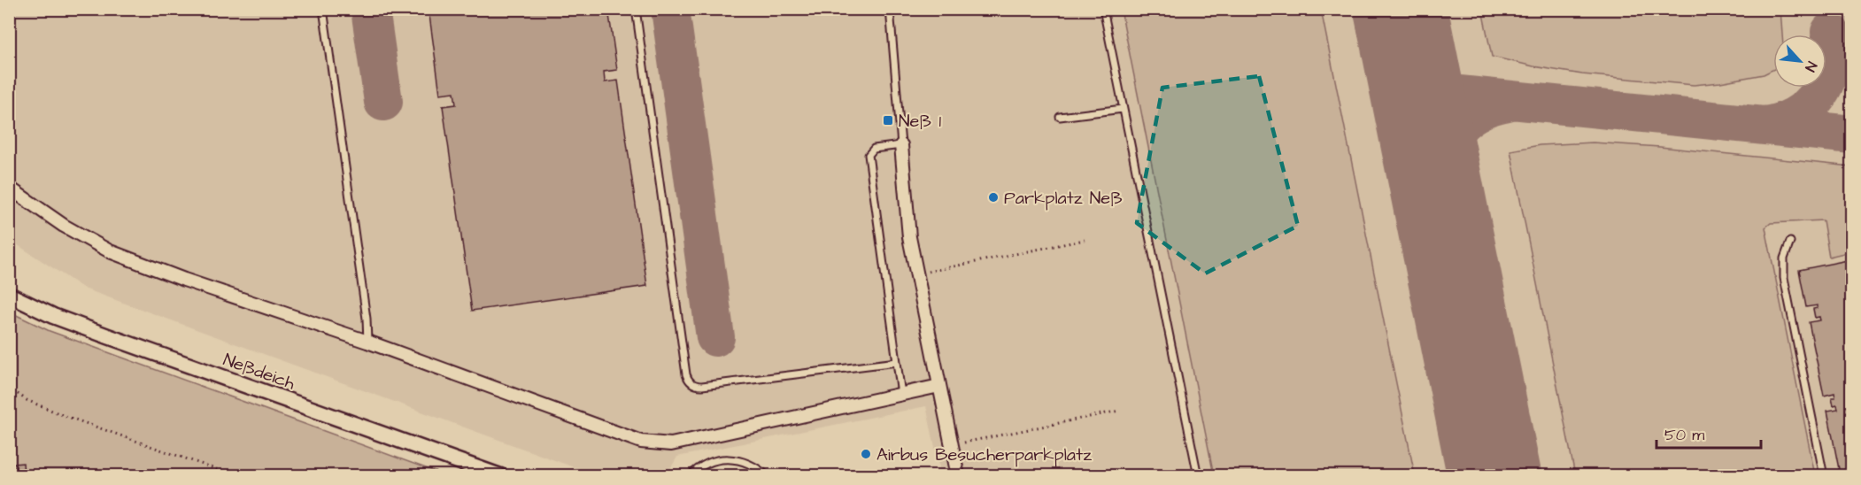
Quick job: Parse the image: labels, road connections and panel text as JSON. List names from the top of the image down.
{
  "streets": {
    "street": ["Neßdeich"]
  },
  "places": {
    "transit": ["Neß 1"],
    "other": ["Parkplatz Neß", "Airbus Besucherparkplatz"]
  },
  "scale_bar": "50 m",
  "north": "bottom right"
}
